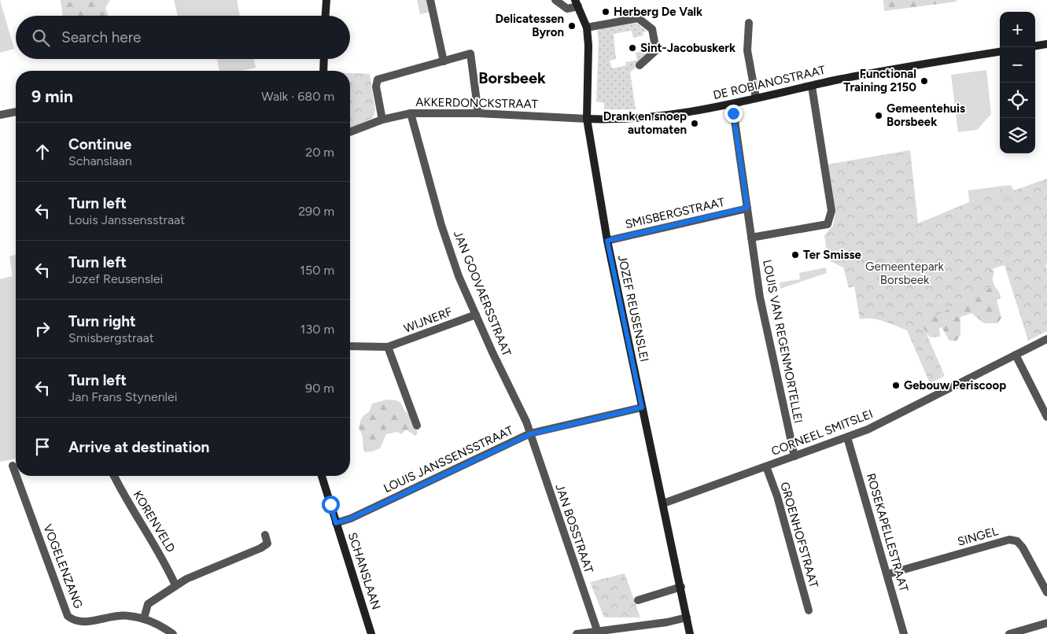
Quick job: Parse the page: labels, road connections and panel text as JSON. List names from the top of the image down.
{
  "streets": {
    "street": [
      "DE ROBIANOSTRAAT",
      "AKKERDONCKSTRAAT",
      "SMISBERGSTRAAT",
      "JAN GOOVAERSSTRAAT",
      "JOZEF REUSENSLEI",
      "WIJNERF",
      "LOUIS VAN REGENMORTELLEI",
      "CORNEEL SMITSLEI",
      "LOUIS JANSSENSSTRAAT",
      "KORENVELD",
      "JAN BOSSTRAAT",
      "ROSEKAPELLESTRAAT",
      "GROENHOFSTRAAT",
      "SINGEL",
      "VOGELENZANG",
      "SCHANSLAAN"
    ]
  },
  "crossings": [
    ["DE ROBIANOSTRAAT", "AKKERDONCKSTRAAT"],
    ["DE ROBIANOSTRAAT", "JOZEF REUSENSLEI"],
    ["DE ROBIANOSTRAAT", "LOUIS VAN REGENMORTELLEI"],
    ["AKKERDONCKSTRAAT", "JAN GOOVAERSSTRAAT"],
    ["AKKERDONCKSTRAAT", "JOZEF REUSENSLEI"],
    ["SMISBERGSTRAAT", "JOZEF REUSENSLEI"],
    ["SMISBERGSTRAAT", "LOUIS VAN REGENMORTELLEI"],
    ["JAN GOOVAERSSTRAAT", "WIJNERF"],
    ["JAN GOOVAERSSTRAAT", "LOUIS JANSSENSSTRAAT"],
    ["JAN GOOVAERSSTRAAT", "JAN BOSSTRAAT"],
    ["JOZEF REUSENSLEI", "CORNEEL SMITSLEI"],
    ["JOZEF REUSENSLEI", "LOUIS JANSSENSSTRAAT"],
    ["LOUIS VAN REGENMORTELLEI", "CORNEEL SMITSLEI"],
    ["CORNEEL SMITSLEI", "ROSEKAPELLESTRAAT"],
    ["CORNEEL SMITSLEI", "GROENHOFSTRAAT"],
    ["LOUIS JANSSENSSTRAAT", "JAN BOSSTRAAT"],
    ["LOUIS JANSSENSSTRAAT", "SCHANSLAAN"],
    ["ROSEKAPELLESTRAAT", "SINGEL"]
  ],
  "districts": ["Borsbeek"],
  "parks": ["Gemeentepark Borsbeek"],
  "places": [
    "Herberg De Valk",
    "Delicatessen Byron",
    "Sint-Jacobuskerk",
    "Functional Training 2150",
    "Gemeentehuis Borsbeek",
    "Drank en snoep automaten",
    "Ter Smisse",
    "Gebouw Periscoop"
  ],
  "page": {
    "map_buttons": ["+", "−"],
    "search": "Search here",
    "heading": ["9 min", "Walk · 680 m"],
    "list": [
      ["Continue", "Schanslaan", "20 m"],
      ["Turn left", "Louis Janssensstraat", "290 m"],
      ["Turn left", "Jozef Reusenslei", "150 m"],
      ["Turn right", "Smisbergstraat", "130 m"],
      ["Turn left", "Jan Frans Stynenlei", "90 m"],
      "Arrive at destination"
    ]
  }
}
